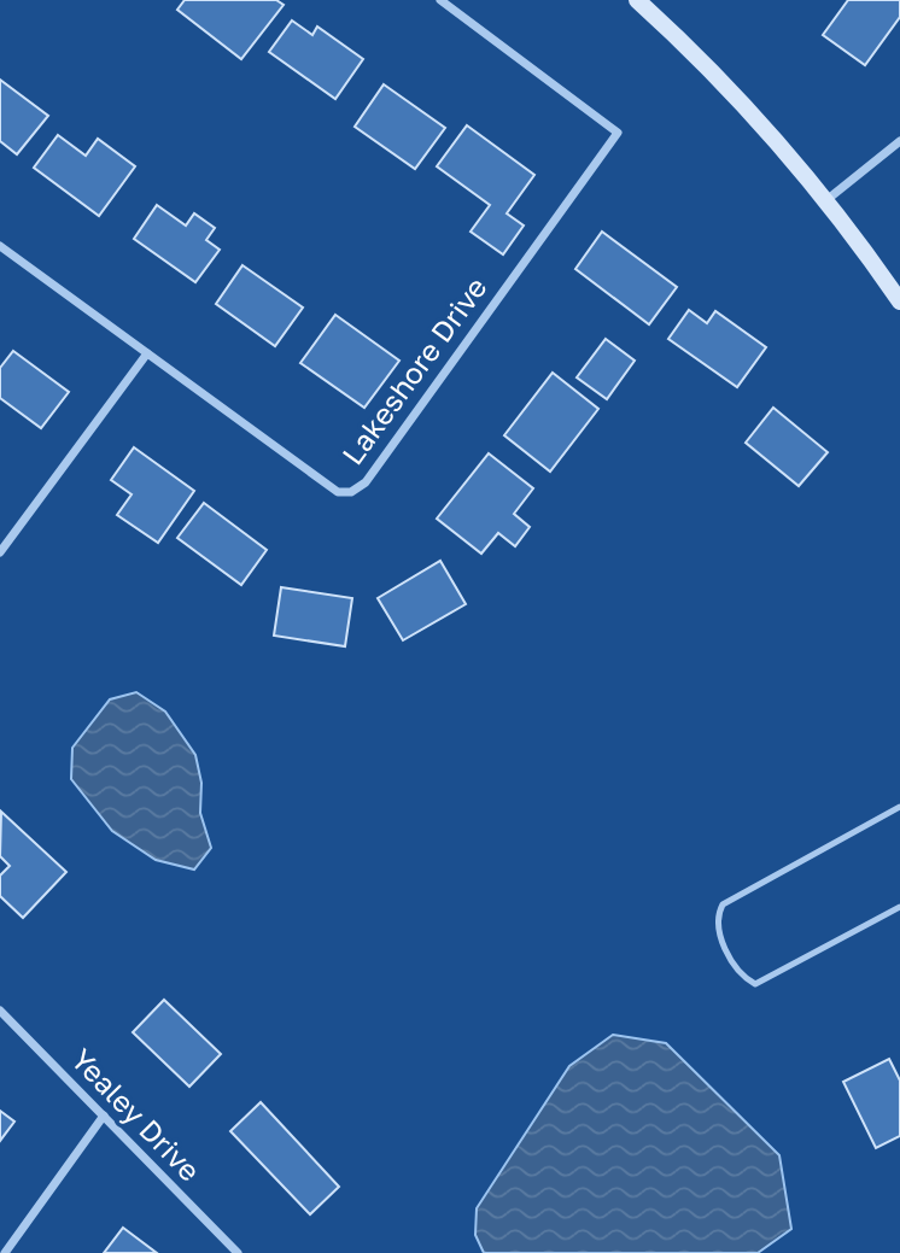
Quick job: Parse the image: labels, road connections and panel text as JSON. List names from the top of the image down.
{
  "streets": {
    "street": ["Lakeshore Drive", "Yealey Drive"]
  }
}
